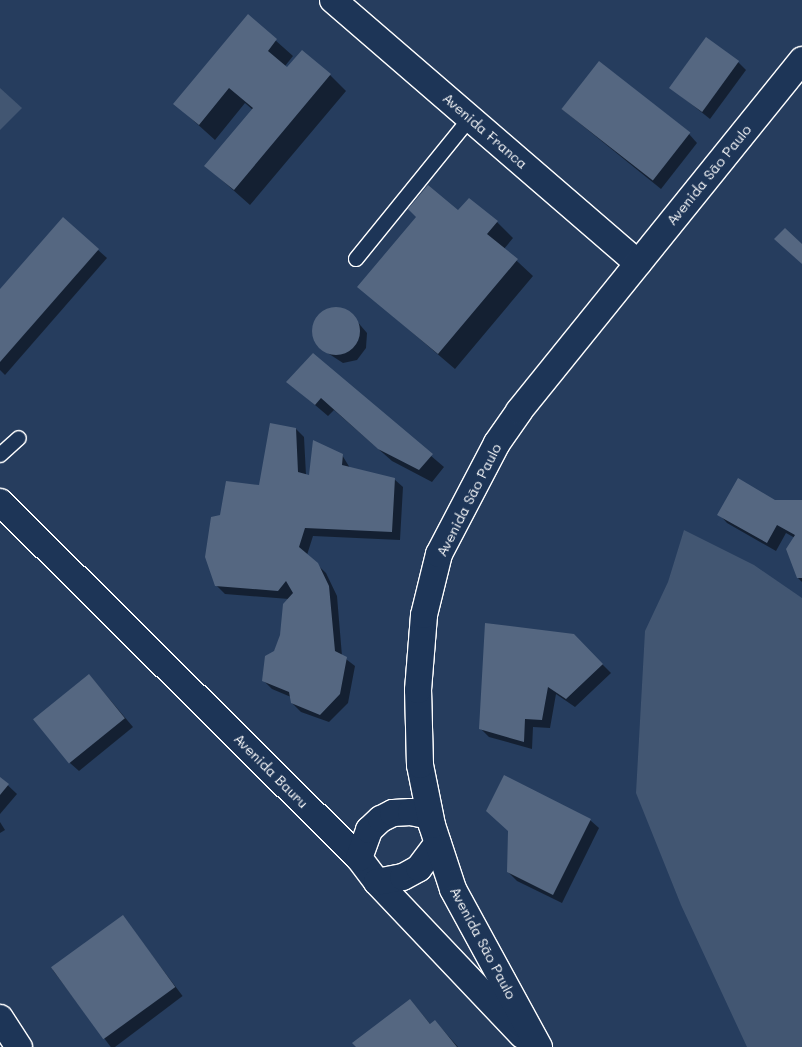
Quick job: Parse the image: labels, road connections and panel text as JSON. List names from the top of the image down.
{
  "streets": {
    "street": ["Avenida Franca", "Avenida São Paulo", "Avenida Bauru"]
  },
  "crossings": [
    ["Avenida Franca", "Avenida São Paulo"],
    ["Avenida São Paulo", "Avenida Bauru"]
  ]
}
